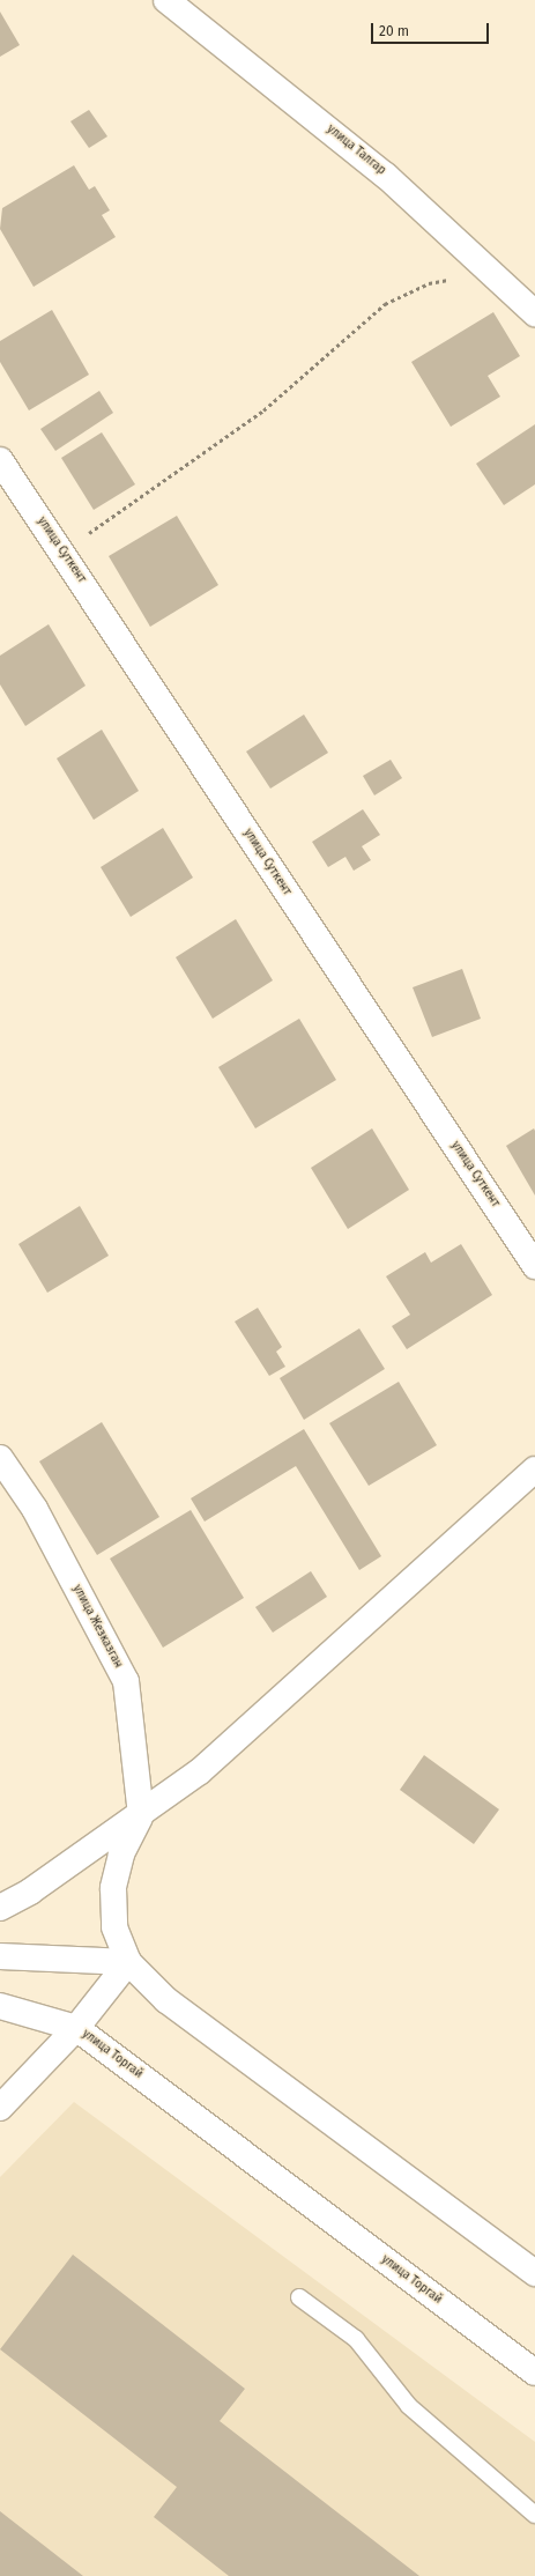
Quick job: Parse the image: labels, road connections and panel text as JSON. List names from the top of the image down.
{
  "streets": {
    "street": [
      "улица Талгар",
      "улица Суткент",
      "улица Жезказган",
      "улица Торгай"
    ]
  },
  "scale_bar": "20 m"
}
